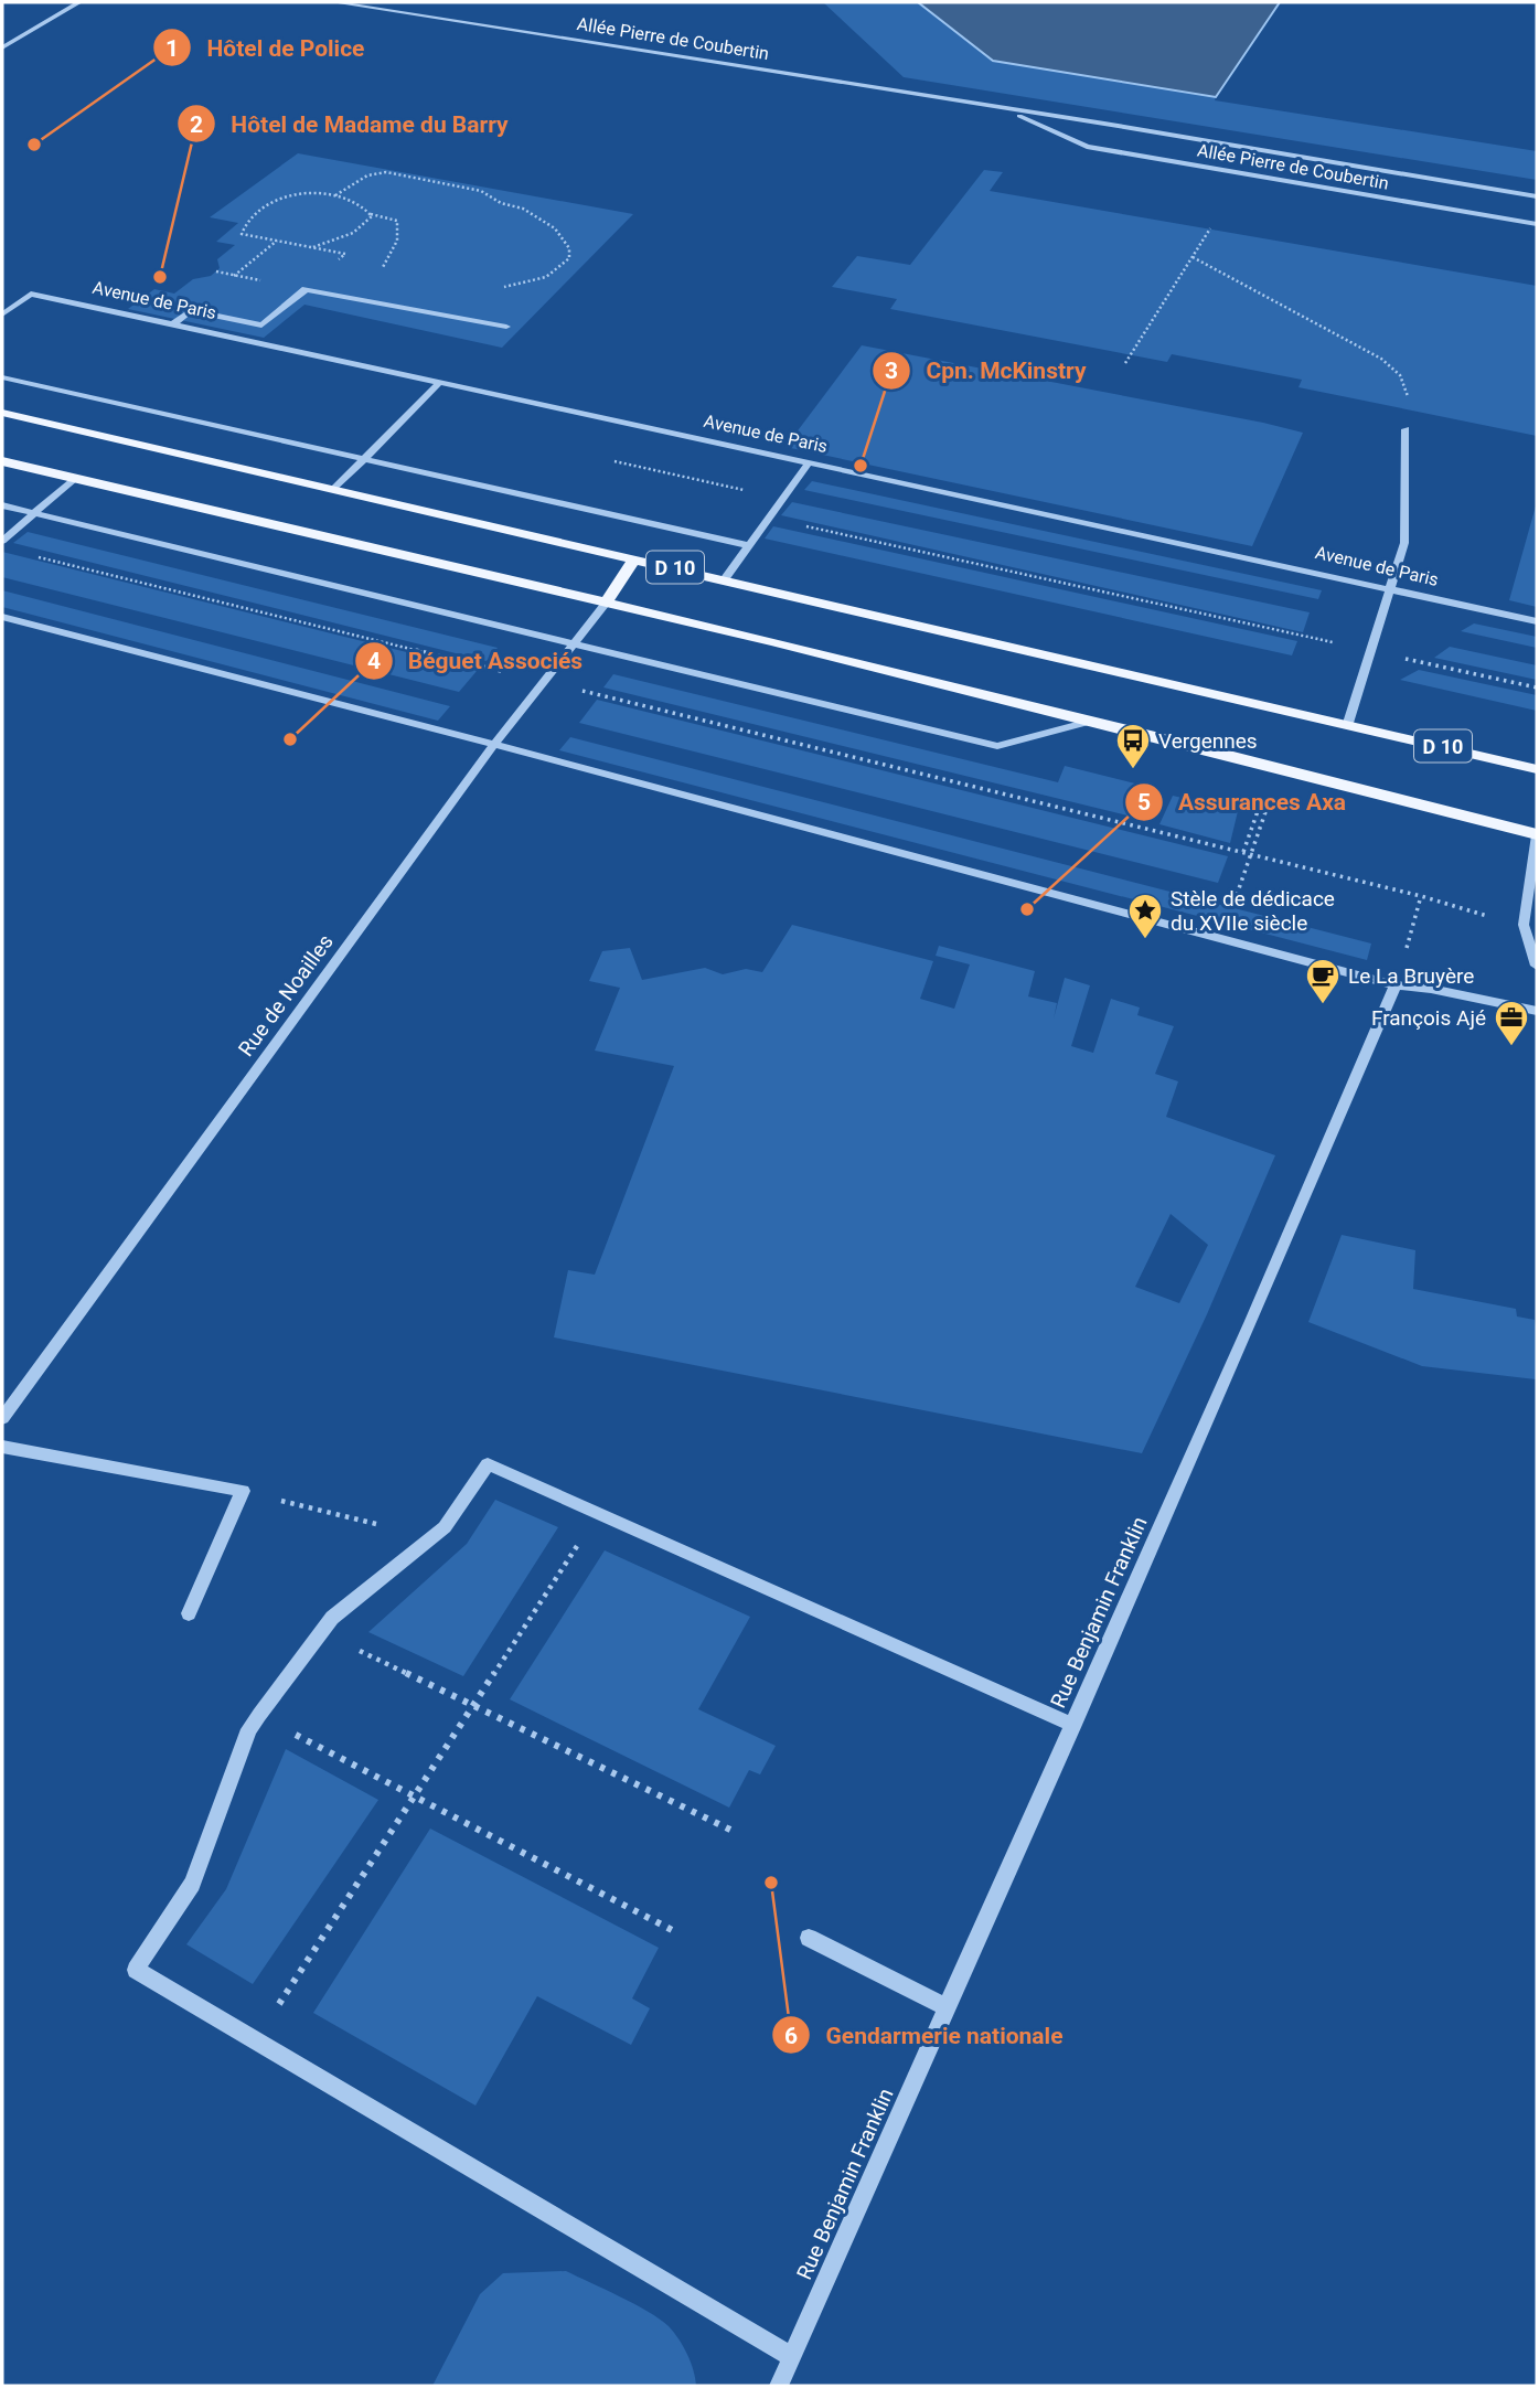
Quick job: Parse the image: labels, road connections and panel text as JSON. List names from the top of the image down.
{
  "streets": {
    "main road": ["D 10"],
    "street": [
      "Allée Pierre de Coubertin",
      "Avenue de Paris",
      "Rue de Noailles",
      "Rue Benjamin Franklin"
    ]
  },
  "crossings": [
    ["D 10", "Rue de Noailles"]
  ],
  "places": {
    "other": [
      "Hôtel de Police",
      "Hôtel de Madame du Barry",
      "Cpn. McKinstry",
      "Béguet Associés",
      "Assurances Axa",
      "Gendarmerie nationale"
    ],
    "bus stop": ["Vergennes"],
    "place": ["Stèle de dédicace du XVIIe siècle"],
    "cafe": ["Le La Bruyère"],
    "office": ["François Ajé"]
  }
}
